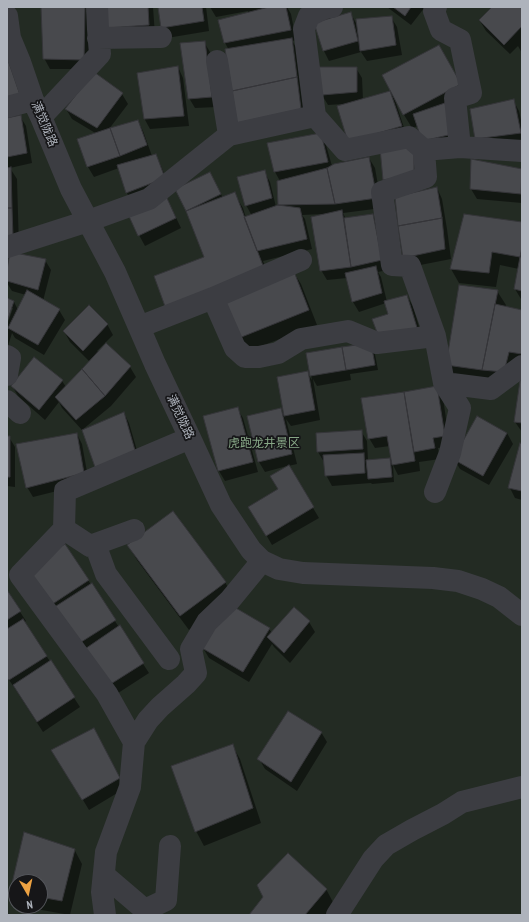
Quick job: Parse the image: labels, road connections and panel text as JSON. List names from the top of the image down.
{
  "streets": {
    "street": ["满觉陇路"]
  },
  "parks": ["虎跑龙井景区"],
  "north": "bottom"
}
